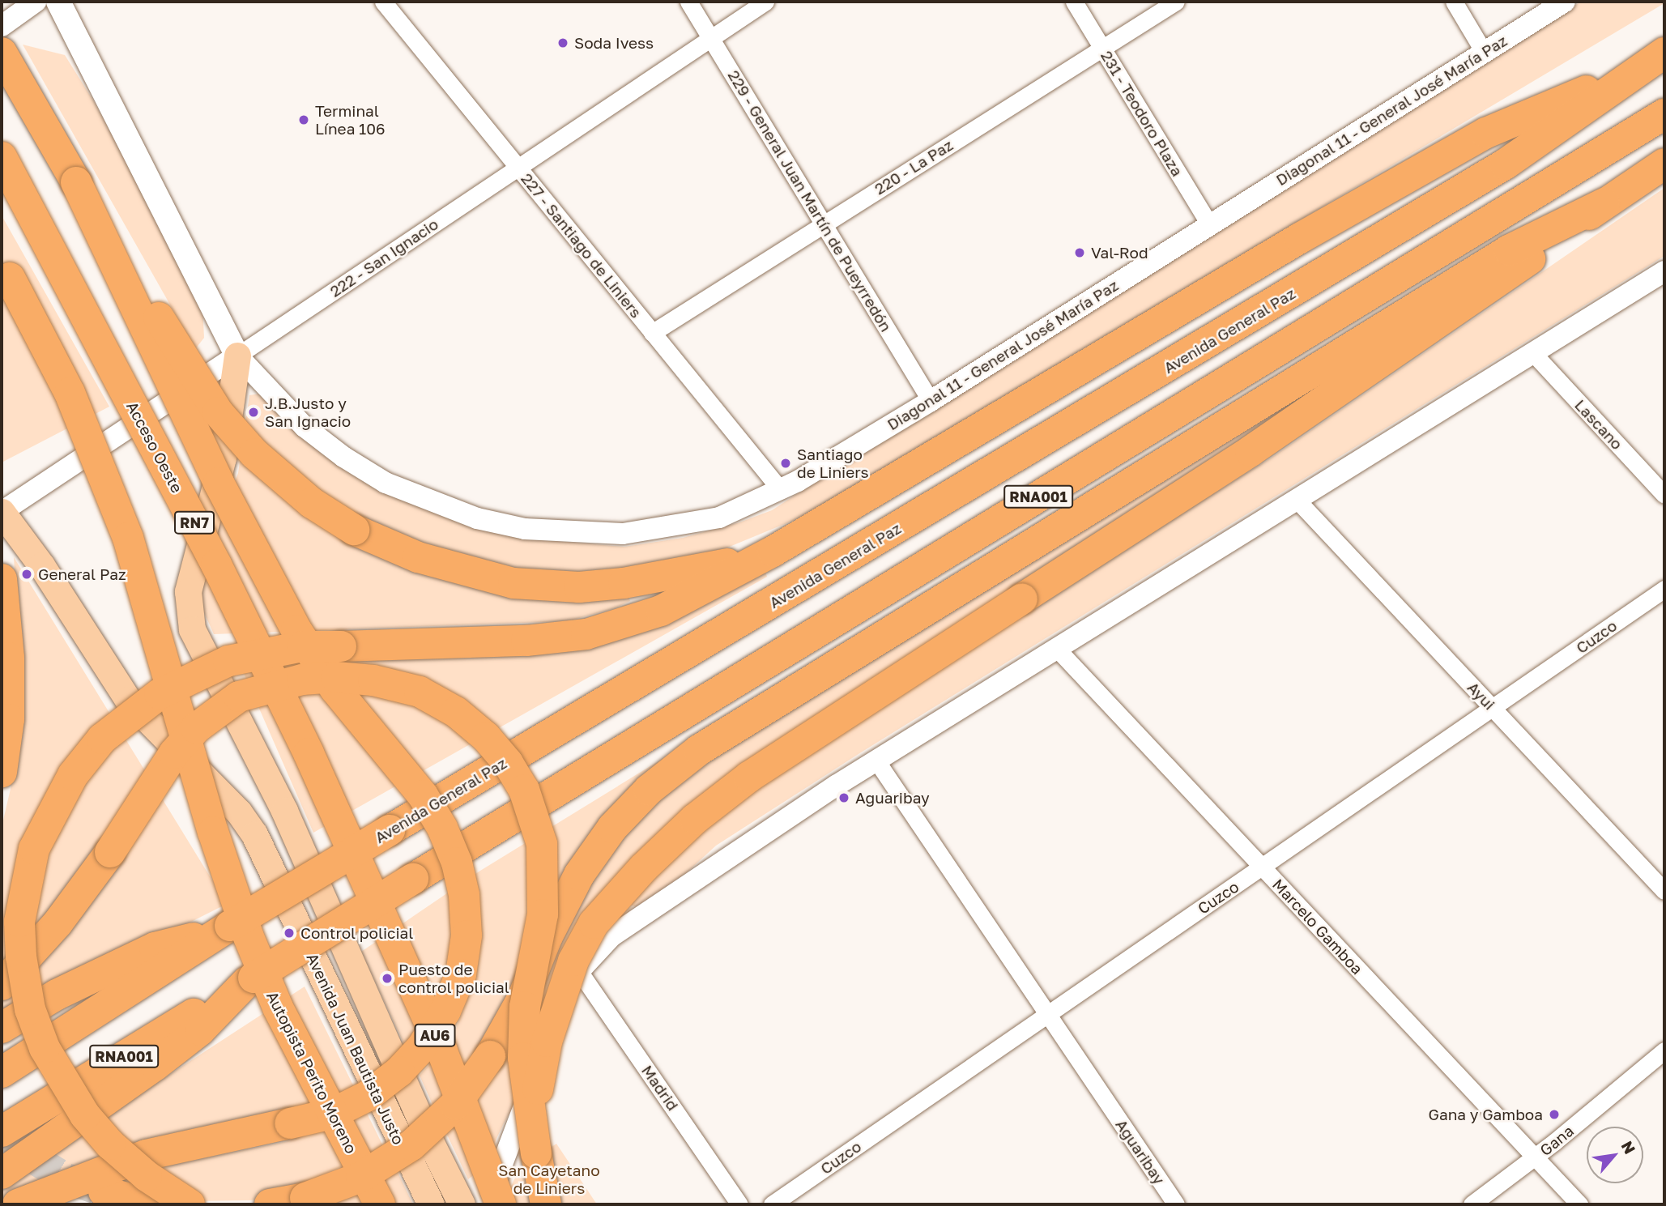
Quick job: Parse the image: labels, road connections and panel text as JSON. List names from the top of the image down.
{
  "streets": {
    "highway": [
      "Avenida General Paz",
      "Acceso Oeste",
      "RNA001",
      "RN7",
      "AU6",
      "Autopista Perito Moreno"
    ],
    "main road": ["Avenida Juan Bautista Justo"],
    "street": [
      "Diagonal 11 - General José María Paz",
      "231 - Teodoro Plaza",
      "220 - La Paz",
      "229 - General Juan Martín de Pueyrredón",
      "227 - Santiago de Liniers",
      "222 - San Ignacio",
      "Lascano",
      "Cuzco",
      "Ayui",
      "Marcelo Gamboa",
      "Madrid",
      "Gana",
      "Aguaribay"
    ]
  },
  "crossings": [
    ["Diagonal 11 - General José María Paz", "231 - Teodoro Plaza"],
    ["Diagonal 11 - General José María Paz", "229 - General Juan Martín de Pueyrredón"],
    ["Diagonal 11 - General José María Paz", "227 - Santiago de Liniers"],
    ["Diagonal 11 - General José María Paz", "222 - San Ignacio"],
    ["Diagonal 11 - General José María Paz", "Avenida Juan Bautista Justo"],
    ["231 - Teodoro Plaza", "220 - La Paz"],
    ["220 - La Paz", "229 - General Juan Martín de Pueyrredón"],
    ["220 - La Paz", "227 - Santiago de Liniers"],
    ["229 - General Juan Martín de Pueyrredón", "222 - San Ignacio"],
    ["227 - Santiago de Liniers", "222 - San Ignacio"],
    ["222 - San Ignacio", "Avenida Juan Bautista Justo"],
    ["Avenida General Paz", "Autopista Perito Moreno"],
    ["Acceso Oeste", "AU6"],
    ["Cuzco", "Ayui"],
    ["Cuzco", "Marcelo Gamboa"],
    ["Cuzco", "Aguaribay"],
    ["Marcelo Gamboa", "Gana"]
  ],
  "parks": ["San Cayetano de Liniers"],
  "places": [
    "Soda Ivess",
    "Terminal Línea 106",
    "Val-Rod",
    "J.B.Justo y San Ignacio",
    "Santiago de Liniers",
    "General Paz",
    "Aguaribay",
    "Control policial",
    "Puesto de control policial",
    "Gana y Gamboa"
  ],
  "north": "top right"
}
